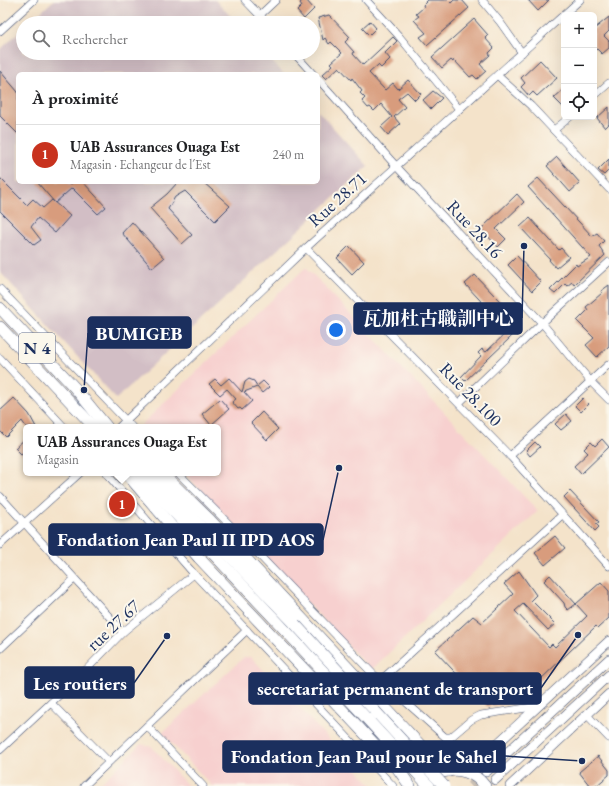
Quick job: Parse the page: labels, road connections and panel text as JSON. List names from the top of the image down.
{
  "streets": {
    "highway": ["N 4"],
    "street": [
      "Rue 28.71",
      "Rue 28.16",
      "Rue 28.100",
      "rue 27.67"
    ]
  },
  "crossings": [
    ["Rue 28.71", "Rue 28.16"],
    ["Rue 28.71", "Rue 28.100"]
  ],
  "places": [
    "瓦加杜古職訓中心",
    "BUMIGEB",
    "Fondation Jean Paul II IPD AOS",
    "secretariat permanent de transport",
    "Les routiers",
    "Fondation Jean Paul pour le Sahel"
  ],
  "page": {
    "map_buttons": ["+", "−"],
    "search": "Rechercher",
    "heading": "À proximité",
    "list": [
      {
        "mark": "1",
        "name": "UAB Assurances Ouaga Est",
        "note": "Magasin · Echangeur de l´Est",
        "value": "240 m"
      }
    ],
    "popup": ["UAB Assurances Ouaga Est", "Magasin"],
    "pins": "1"
  }
}
